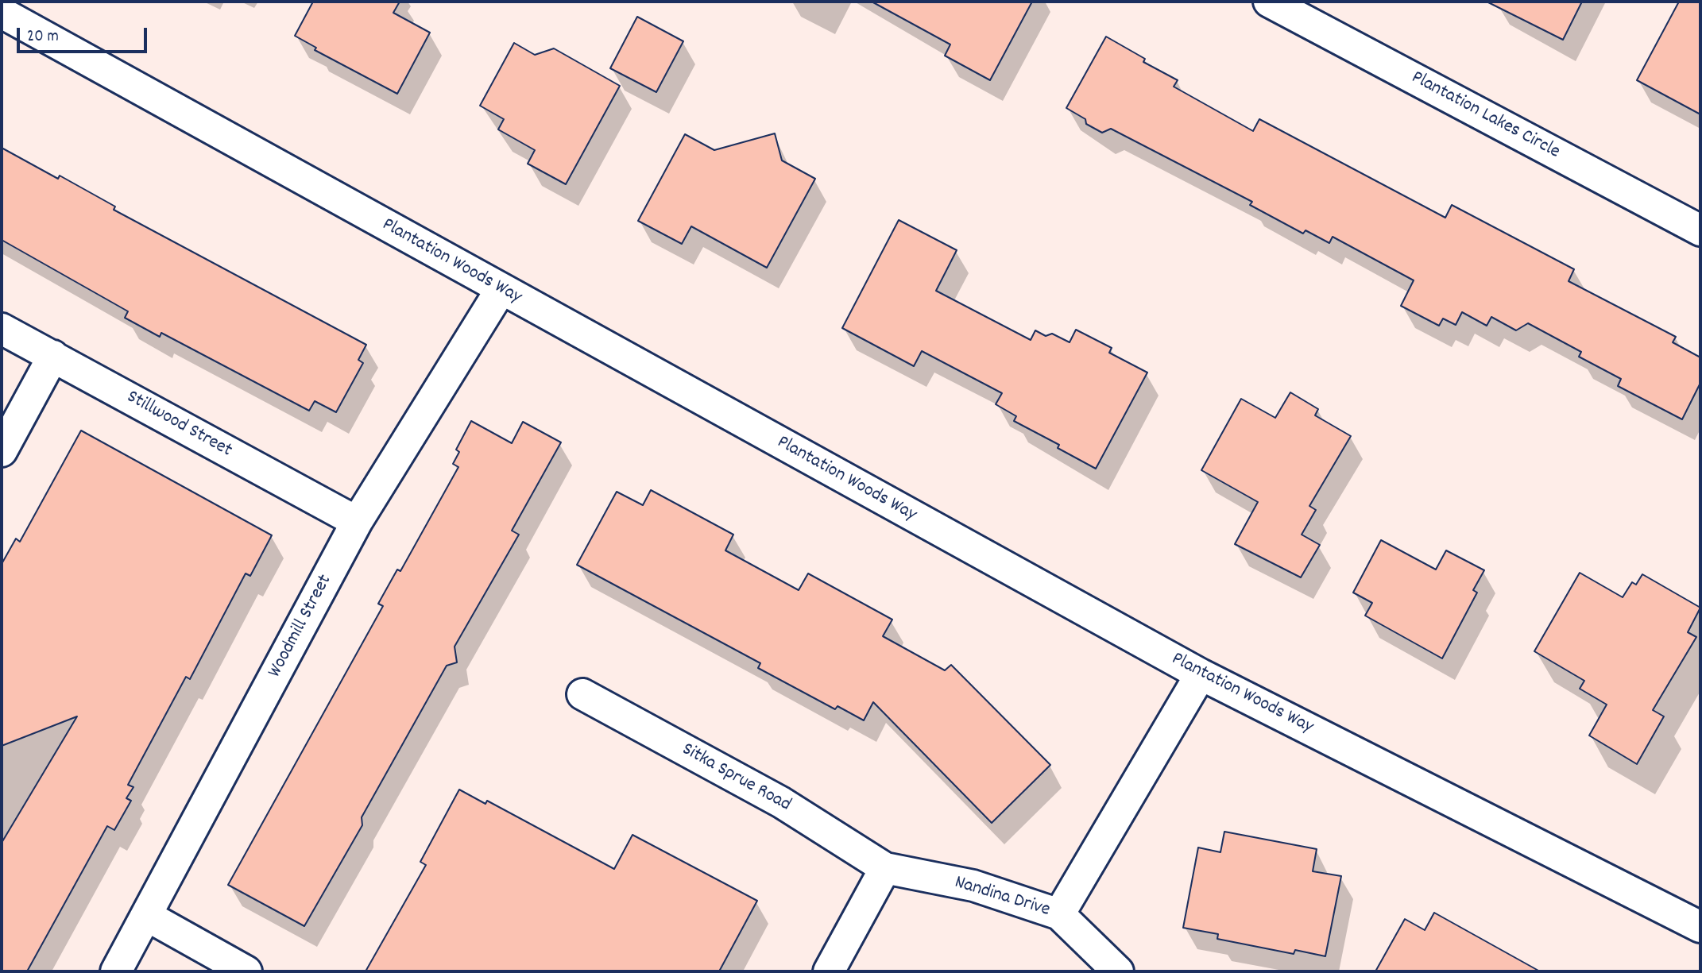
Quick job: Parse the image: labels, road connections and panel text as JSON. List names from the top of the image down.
{
  "streets": {
    "street": [
      "Plantation Lakes Circle",
      "Plantation Woods Way",
      "Stillwood Street",
      "Woodmill Street",
      "Sitka Sprue Road",
      "Nandina Drive"
    ]
  },
  "crossings": [
    ["Plantation Woods Way", "Woodmill Street"],
    ["Plantation Woods Way", "Nandina Drive"],
    ["Stillwood Street", "Woodmill Street"],
    ["Sitka Sprue Road", "Nandina Drive"]
  ],
  "scale_bar": "20 m"
}
